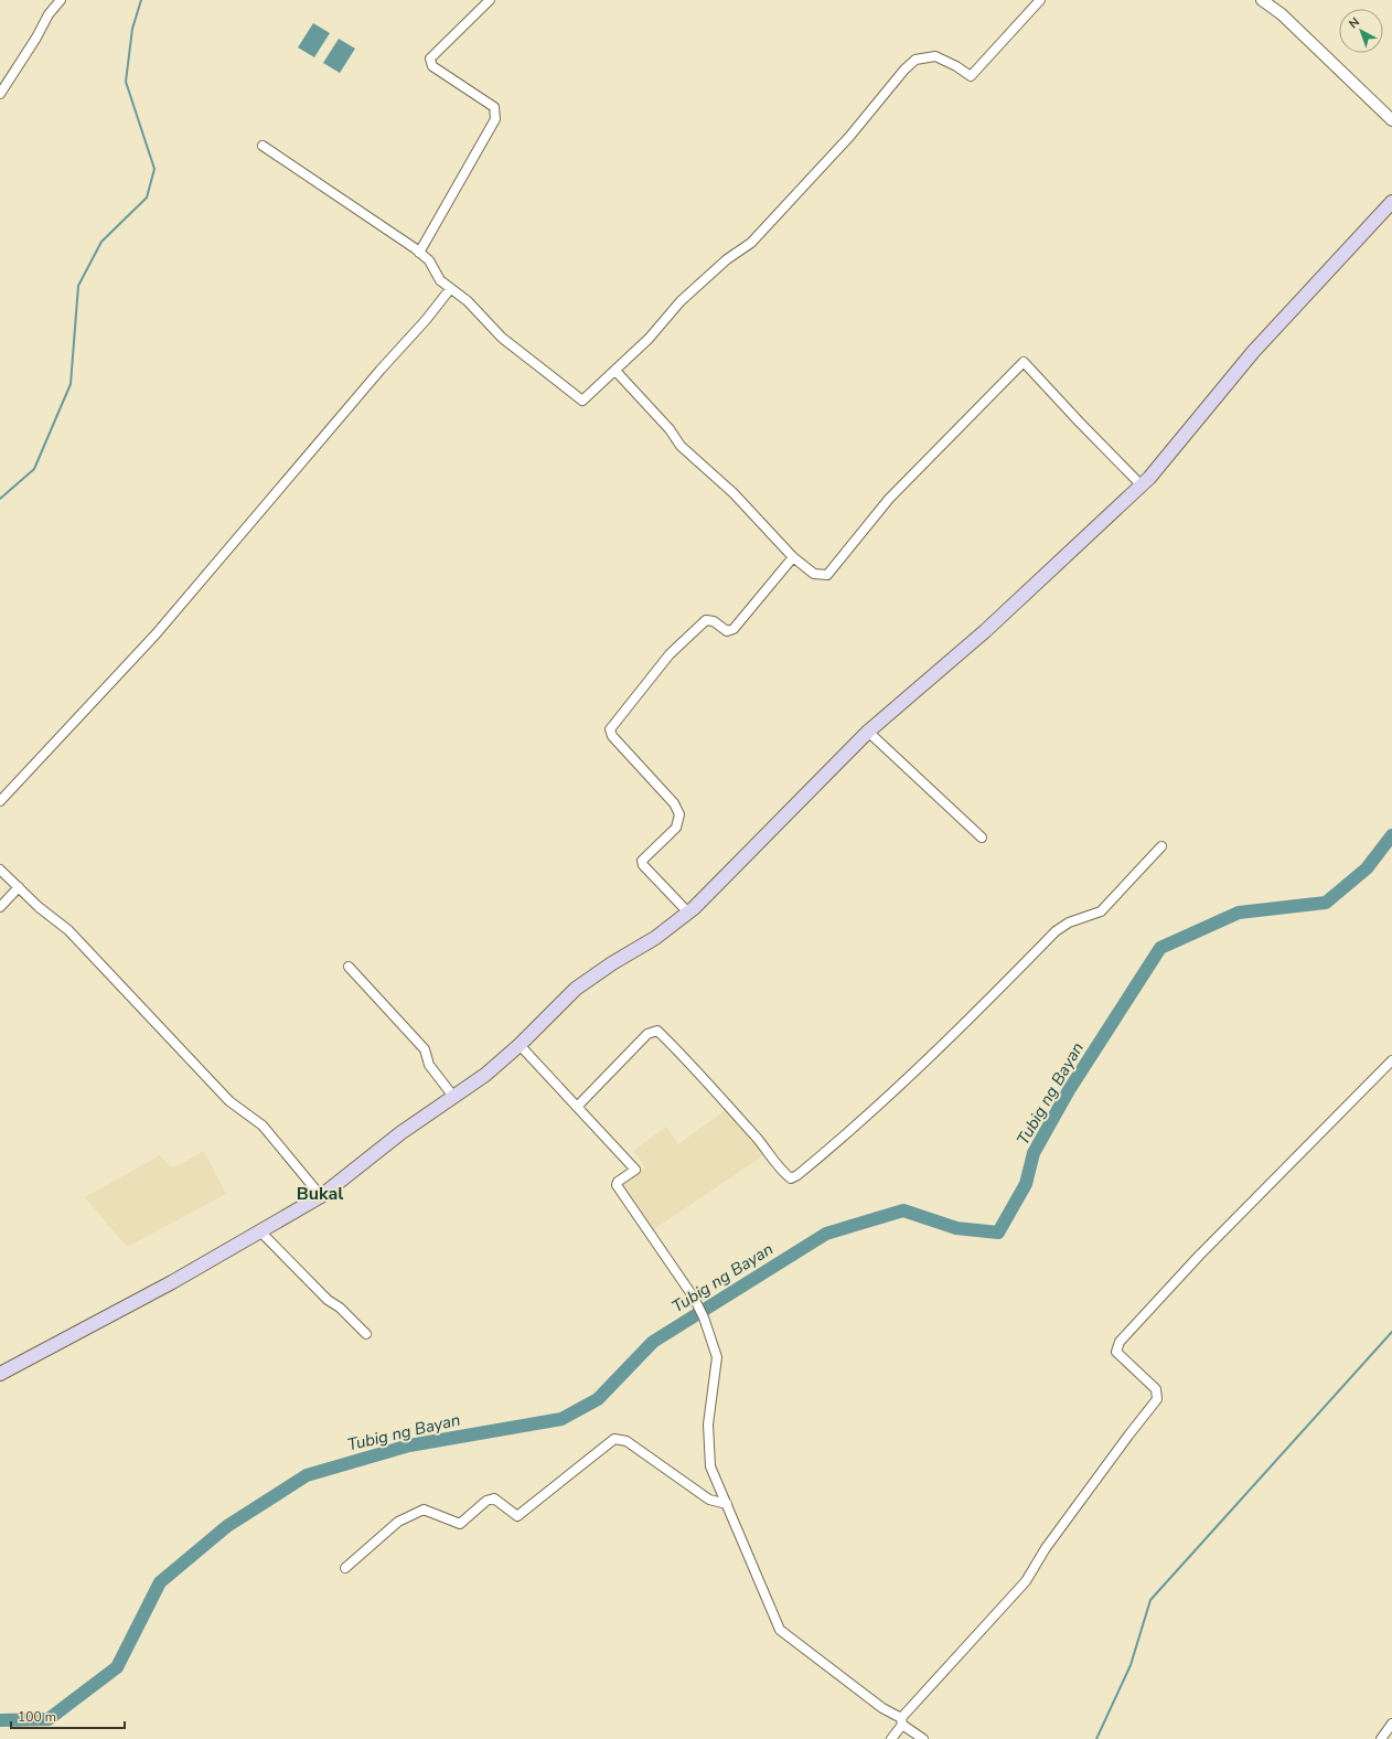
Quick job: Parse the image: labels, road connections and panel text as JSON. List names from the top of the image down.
{
  "districts": ["Bukal"],
  "water": ["Tubig ng Bayan"],
  "scale_bar": "100 m",
  "north": "top left"
}
